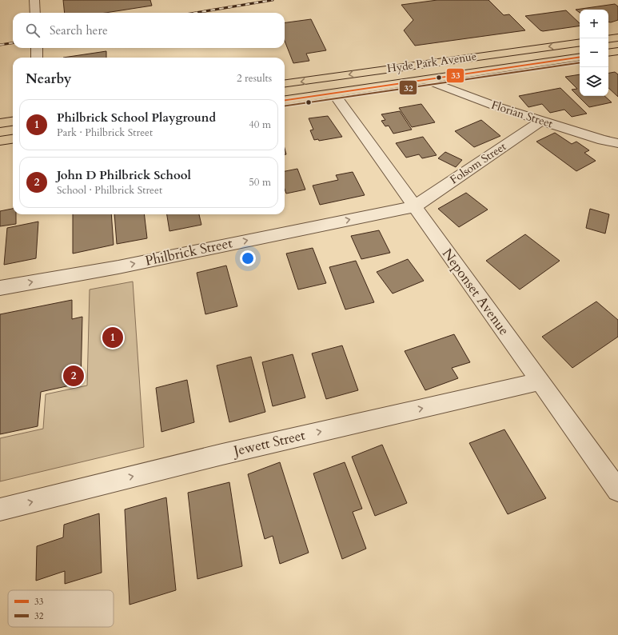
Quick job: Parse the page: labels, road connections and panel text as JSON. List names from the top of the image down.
{
  "streets": {
    "main road": ["Hyde Park Avenue"],
    "street": [
      "Florian Street",
      "Folsom Street",
      "Philbrick Street",
      "Neponset Avenue",
      "Jewett Street"
    ]
  },
  "crossings": [
    ["Hyde Park Avenue", "Florian Street"],
    ["Hyde Park Avenue", "Neponset Avenue"],
    ["Florian Street", "Folsom Street"],
    ["Folsom Street", "Philbrick Street"],
    ["Folsom Street", "Neponset Avenue"],
    ["Philbrick Street", "Neponset Avenue"],
    ["Neponset Avenue", "Jewett Street"]
  ],
  "one_way": ["Philbrick Street", "Jewett Street"],
  "lines": ["transit line 33", "transit line 32"],
  "legend": ["33", "32"],
  "page": {
    "map_buttons": ["+", "−"],
    "search": "Search here",
    "heading": ["Nearby", "2 results"],
    "list": [
      {
        "mark": "1",
        "name": "Philbrick School Playground",
        "note": "Park · Philbrick Street",
        "value": "40 m"
      },
      {
        "mark": "2",
        "name": "John D Philbrick School",
        "note": "School · Philbrick Street",
        "value": "50 m"
      }
    ],
    "pins": ["1", "2"]
  }
}
